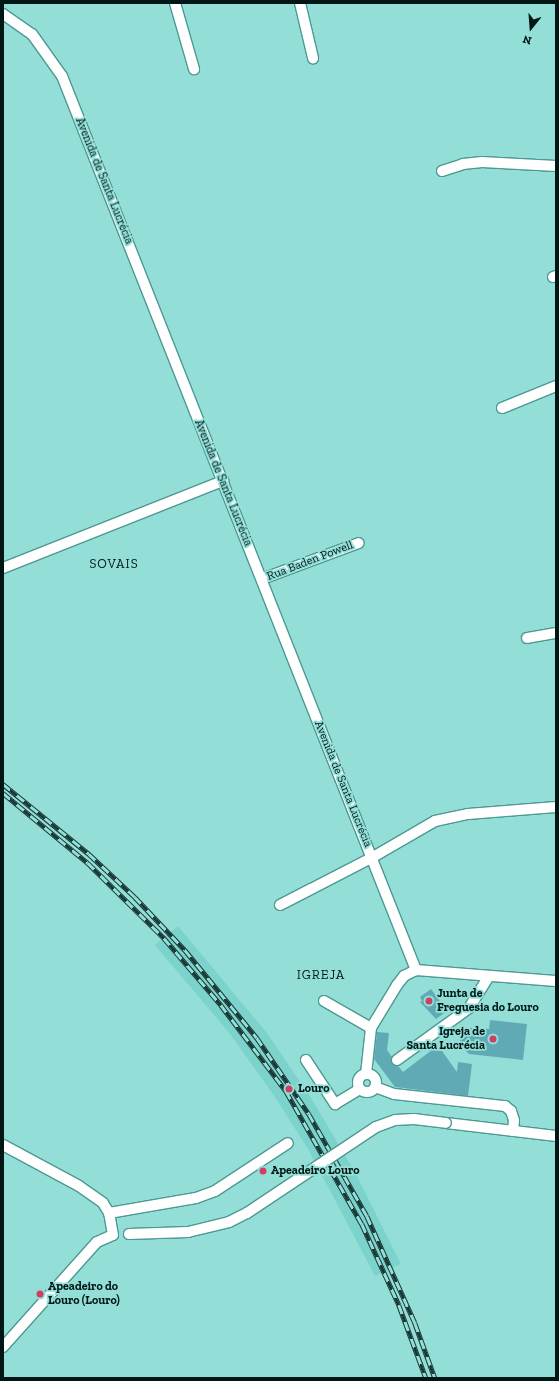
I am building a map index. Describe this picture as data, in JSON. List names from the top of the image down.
{
  "streets": {
    "street": ["Avenida de Santa Lucrécia", "Rua Baden Powell"]
  },
  "crossings": [
    ["Avenida de Santa Lucrécia", "Rua Baden Powell"]
  ],
  "districts": ["SOVAIS", "IGREJA"],
  "places": [
    "Junta de Freguesia do Louro",
    "Igreja de Santa Lucrécia",
    "Louro",
    "Apeadeiro Louro",
    "Apeadeiro do Louro (Louro)"
  ],
  "north": "bottom"
}
